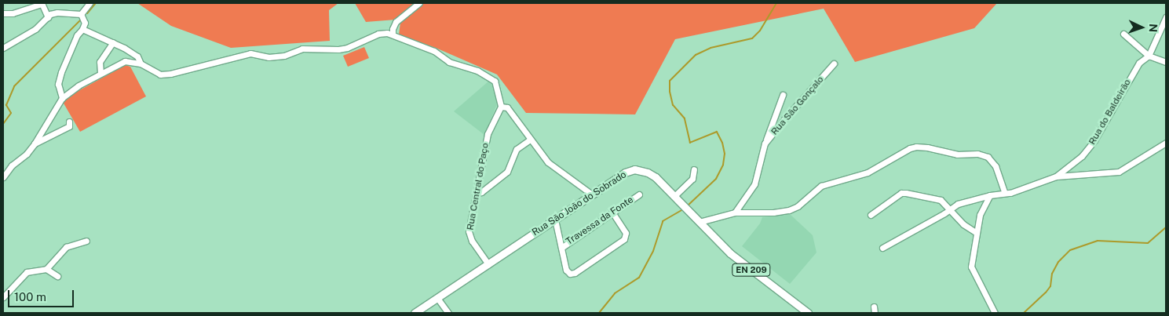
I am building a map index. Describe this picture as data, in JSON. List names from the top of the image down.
{
  "streets": {
    "main road": ["Rua São João do Sobrado", "EN 209"],
    "street": [
      "Rua São Gonçalo",
      "Rua do Baldeirão",
      "Rua Central do Paço",
      "Travessa da Fonte"
    ]
  },
  "crossings": [
    ["Rua Central do Paço", "Rua São João do Sobrado"]
  ],
  "scale_bar": "100 m",
  "north": "right"
}
